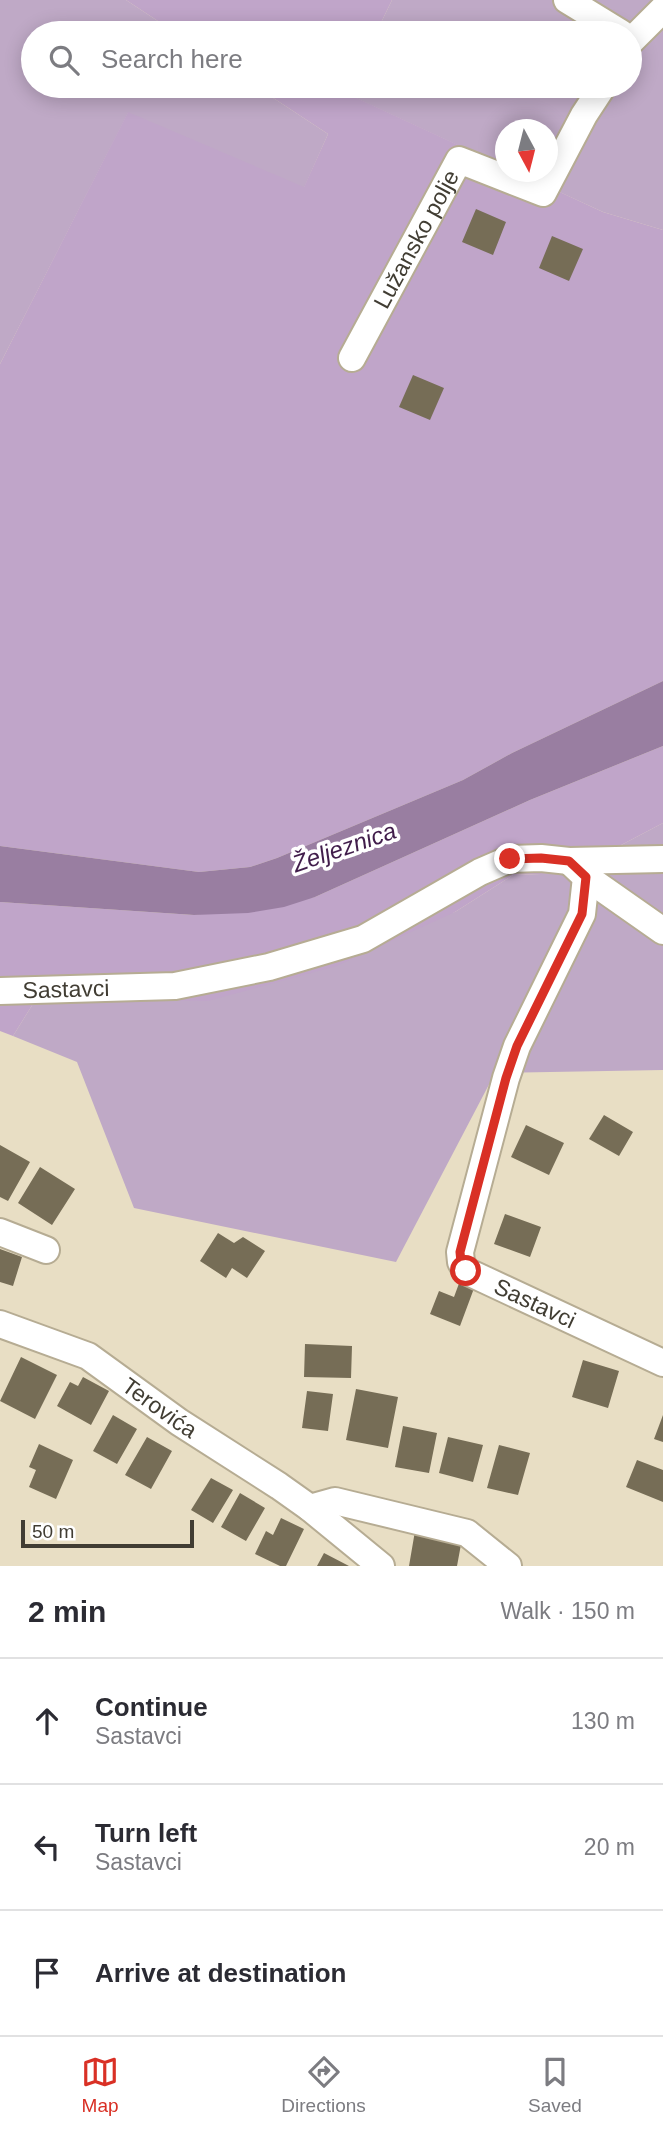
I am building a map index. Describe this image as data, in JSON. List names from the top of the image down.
{
  "streets": {
    "street": ["Lužansko polje", "Sastavci", "Terovića"]
  },
  "water": ["Željeznica"],
  "scale_bar": "50 m",
  "north": "bottom",
  "page": {
    "search": "Search here",
    "scale": "50 m",
    "heading": ["2 min", "Walk · 150 m"],
    "list": [
      ["Continue", "Sastavci", "130 m"],
      ["Turn left", "Sastavci", "20 m"],
      "Arrive at destination"
    ],
    "nav": ["Map", "Directions", "Saved"]
  }
}
